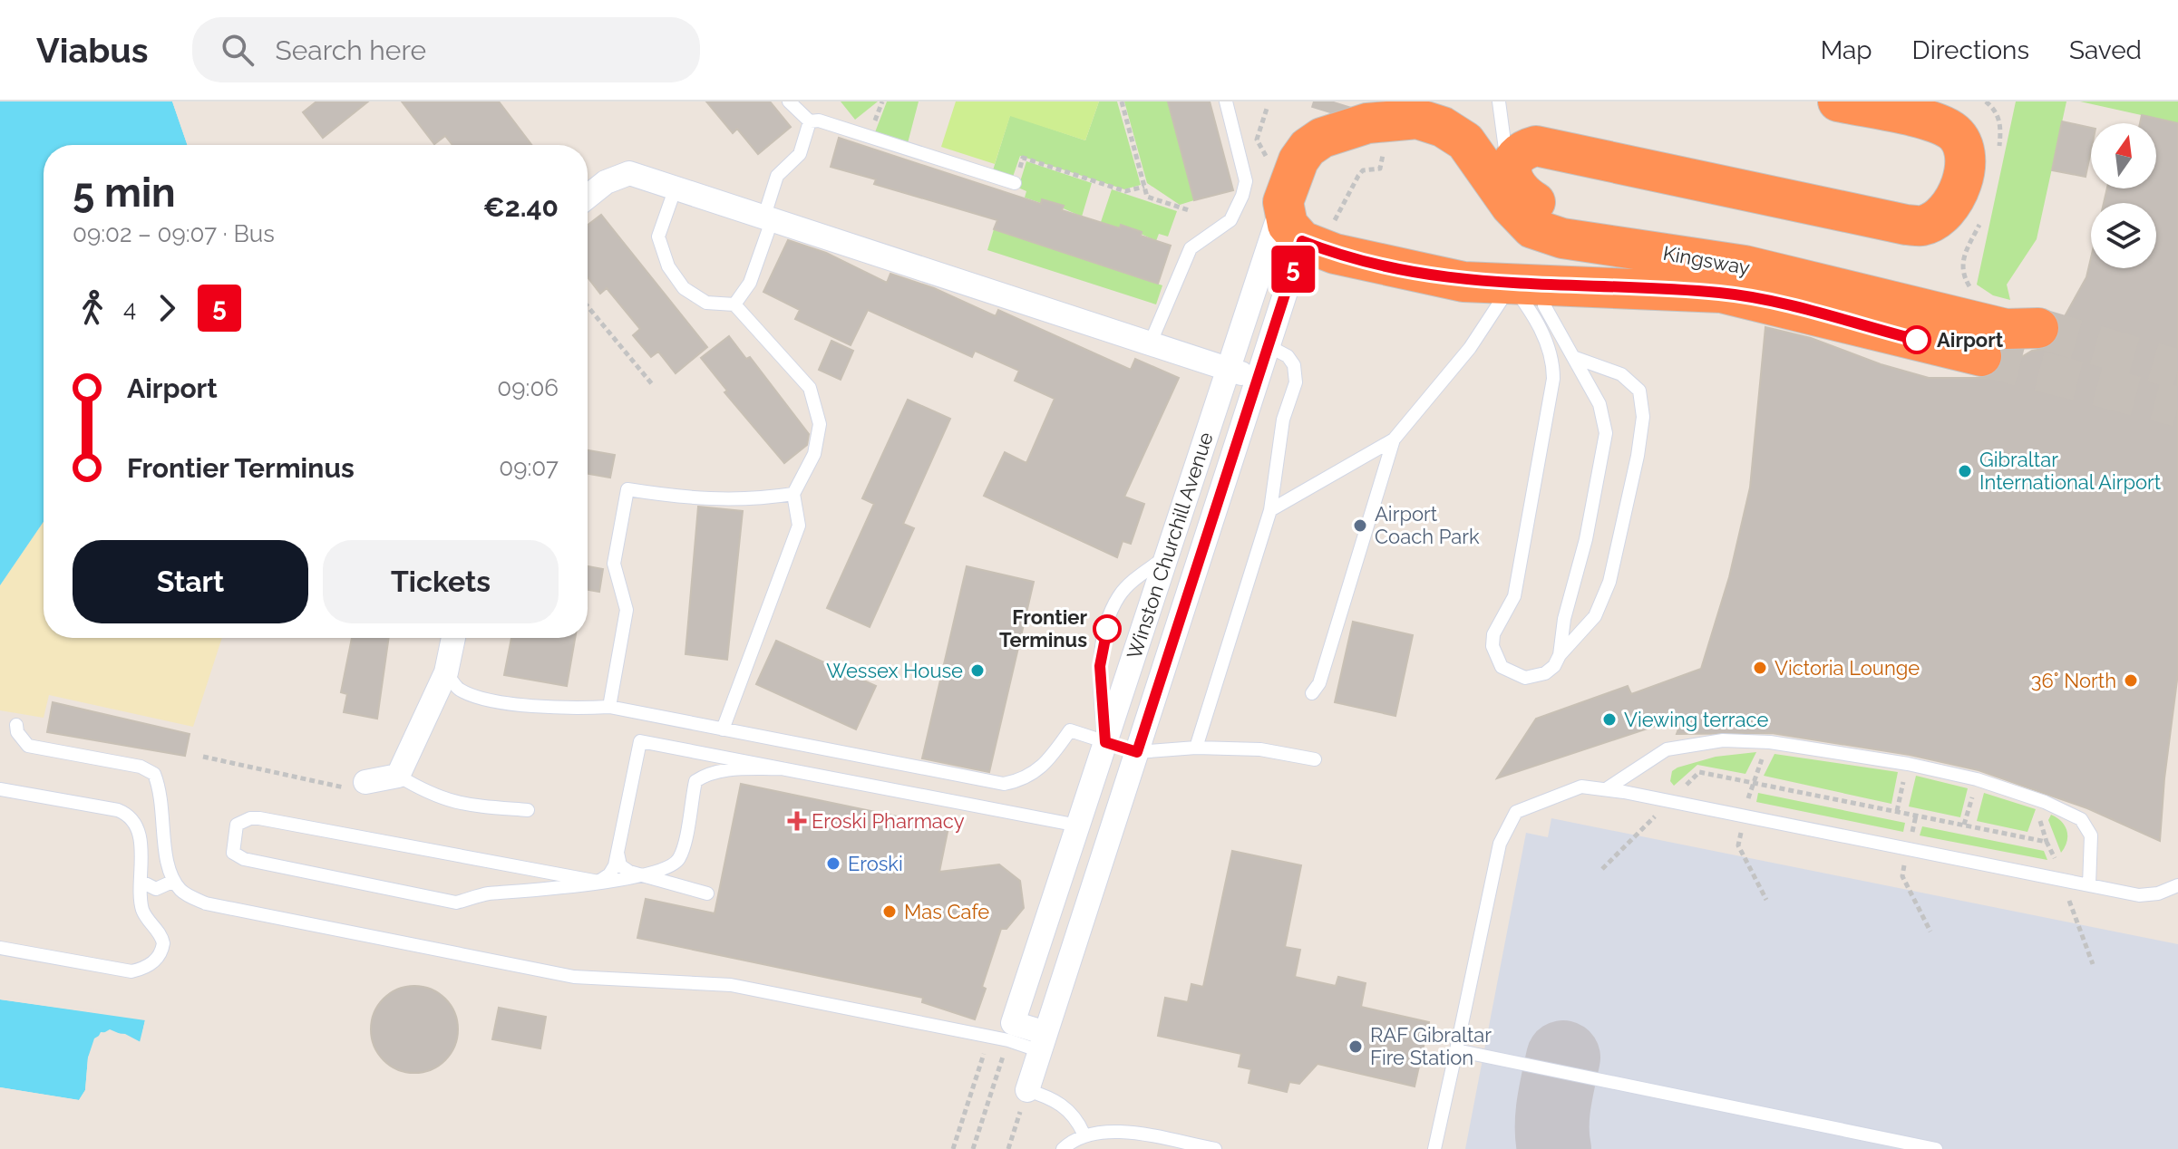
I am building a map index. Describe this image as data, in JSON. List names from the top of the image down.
{
  "streets": {
    "highway": ["Kingsway", "Winston Churchill Avenue"]
  },
  "crossings": [
    ["Kingsway", "Winston Churchill Avenue"]
  ],
  "places": {
    "other": [
      "Airport",
      "Gibraltar International Airport",
      "Airport Coach Park",
      "Frontier Terminus",
      "Victoria Lounge",
      "Wessex House",
      "36° North",
      "Viewing terrace",
      "Eroski",
      "Mas Cafe",
      "RAF Gibraltar Fire Station"
    ],
    "health": ["Eroski Pharmacy"]
  },
  "lines": ["bus line 5"],
  "north": "top",
  "page": {
    "header": "Viabus",
    "search": "Search here",
    "nav": ["Map", "Directions", "Saved"],
    "on_map": "5",
    "heading": ["5 min", "09:02 – 09:07 · Bus", "€2.40"],
    "legs": ["4", "5"],
    "list": [
      {
        "name": "Airport",
        "value": "09:06"
      },
      {
        "name": "Frontier Terminus",
        "value": "09:07"
      }
    ],
    "buttons": ["Start", "Tickets"]
  }
}
